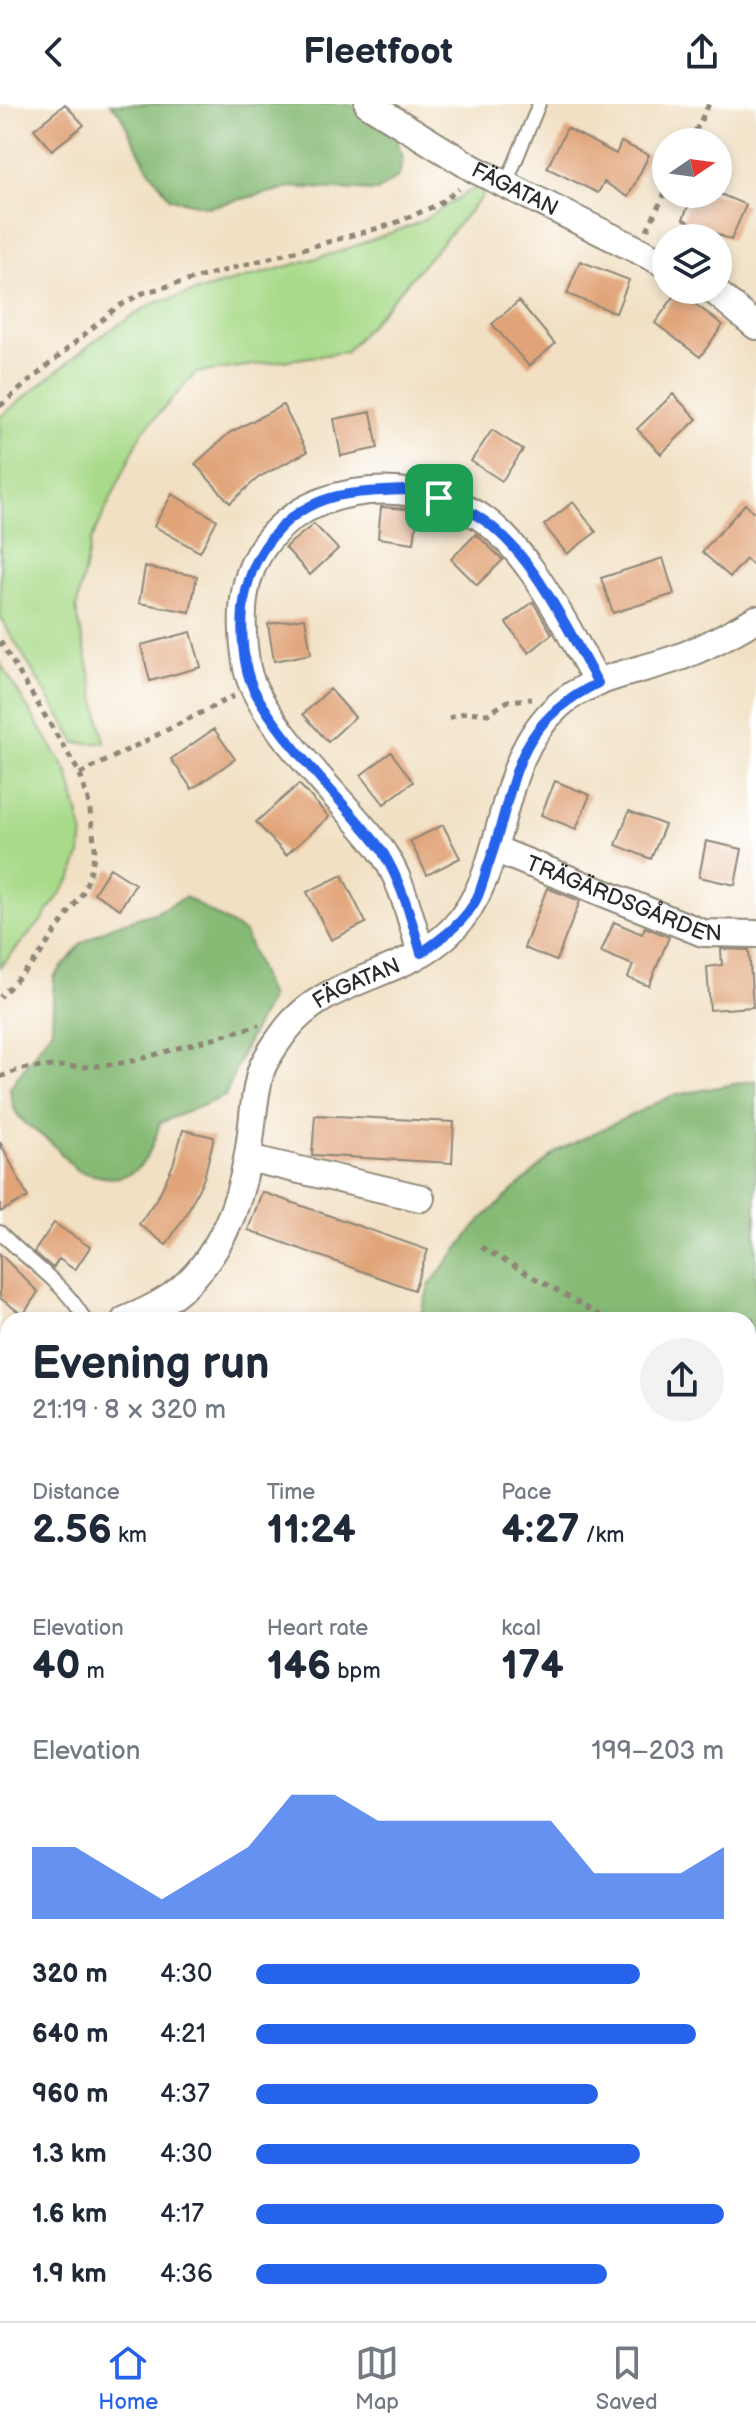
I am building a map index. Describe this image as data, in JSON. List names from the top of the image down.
{
  "streets": {
    "street": ["FÄGATAN", "TRÄGÄRDSGÅRDEN"]
  },
  "crossings": [
    ["FÄGATAN", "TRÄGÄRDSGÅRDEN"]
  ],
  "north": "right",
  "page": {
    "header": "Fleetfoot",
    "heading": ["Evening run", "21:19 · 8 × 320 m"],
    "stats": [
      ["Distance", "2.56 km"],
      ["Time", "11:24"],
      ["Pace", "4:27 /km"],
      ["Elevation", "40 m"],
      ["Heart rate", "146 bpm"],
      ["kcal", "174"]
    ],
    "chart": ["Elevation", "199–203 m"],
    "list": [
      {
        "name": "320 m",
        "note": "4:30"
      },
      {
        "name": "640 m",
        "note": "4:21"
      },
      {
        "name": "960 m",
        "note": "4:37"
      },
      {
        "name": "1.3 km",
        "note": "4:30"
      },
      {
        "name": "1.6 km",
        "note": "4:17"
      },
      {
        "name": "1.9 km",
        "note": "4:36"
      }
    ],
    "tabs": ["Home", "Map", "Saved"]
  }
}
